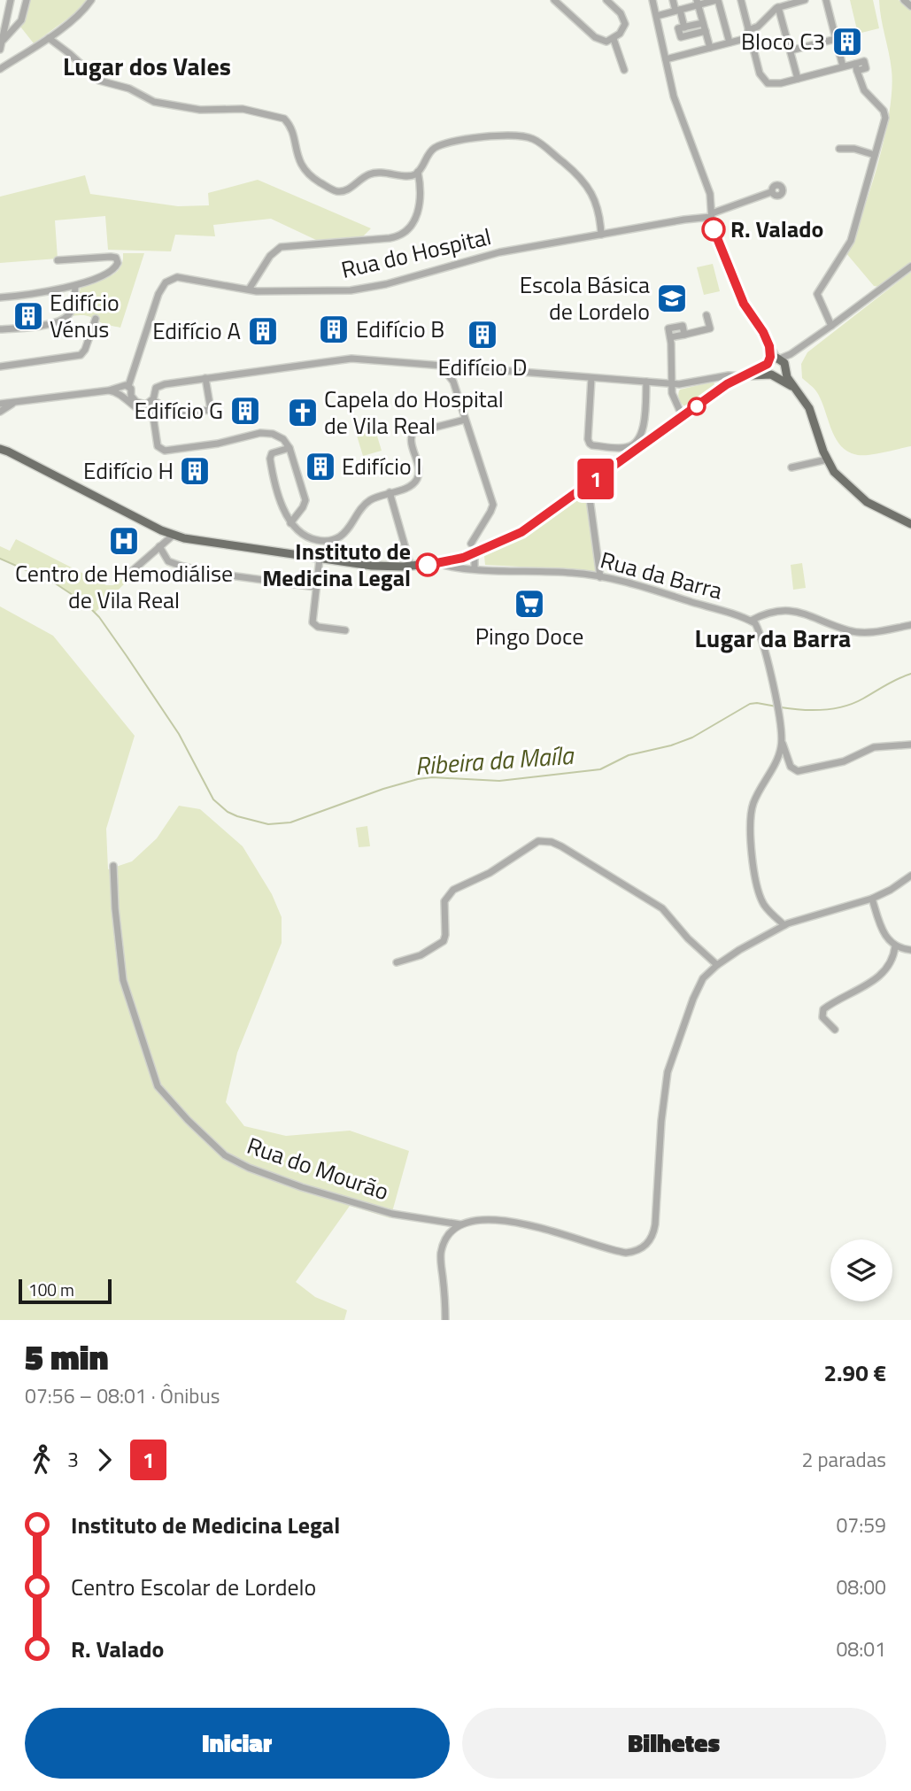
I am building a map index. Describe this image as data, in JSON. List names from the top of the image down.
{
  "streets": {
    "street": ["Rua do Hospital", "Rua da Barra", "Rua do Mourão"]
  },
  "districts": ["Lugar dos Vales", "Lugar da Barra"],
  "water": ["Ribeira da Maíla"],
  "places": {
    "building": [
      "Bloco C3",
      "Edifício Vénus",
      "Edifício B",
      "Edifício A",
      "Edifício D",
      "Edifício G",
      "Edifício I",
      "Edifício H"
    ],
    "other": ["R. Valado", "Instituto de Medicina Legal"],
    "school or university": ["Escola Básica de Lordelo"],
    "church": ["Capela do Hospital de Vila Real"],
    "hospital": ["Centro de Hemodiálise de Vila Real"],
    "supermarket": ["Pingo Doce"]
  },
  "lines": ["bus line 1"],
  "scale_bar": "100 m",
  "page": {
    "on_map": "1",
    "scale": "100 m",
    "heading": ["5 min", "07:56 – 08:01 · Ônibus", "2.90 €"],
    "legs": ["3", "1", "2 paradas"],
    "list": [
      {
        "name": "Instituto de Medicina Legal",
        "value": "07:59"
      },
      {
        "name": "Centro Escolar de Lordelo",
        "value": "08:00"
      },
      {
        "name": "R. Valado",
        "value": "08:01"
      }
    ],
    "buttons": ["Iniciar", "Bilhetes"]
  }
}
